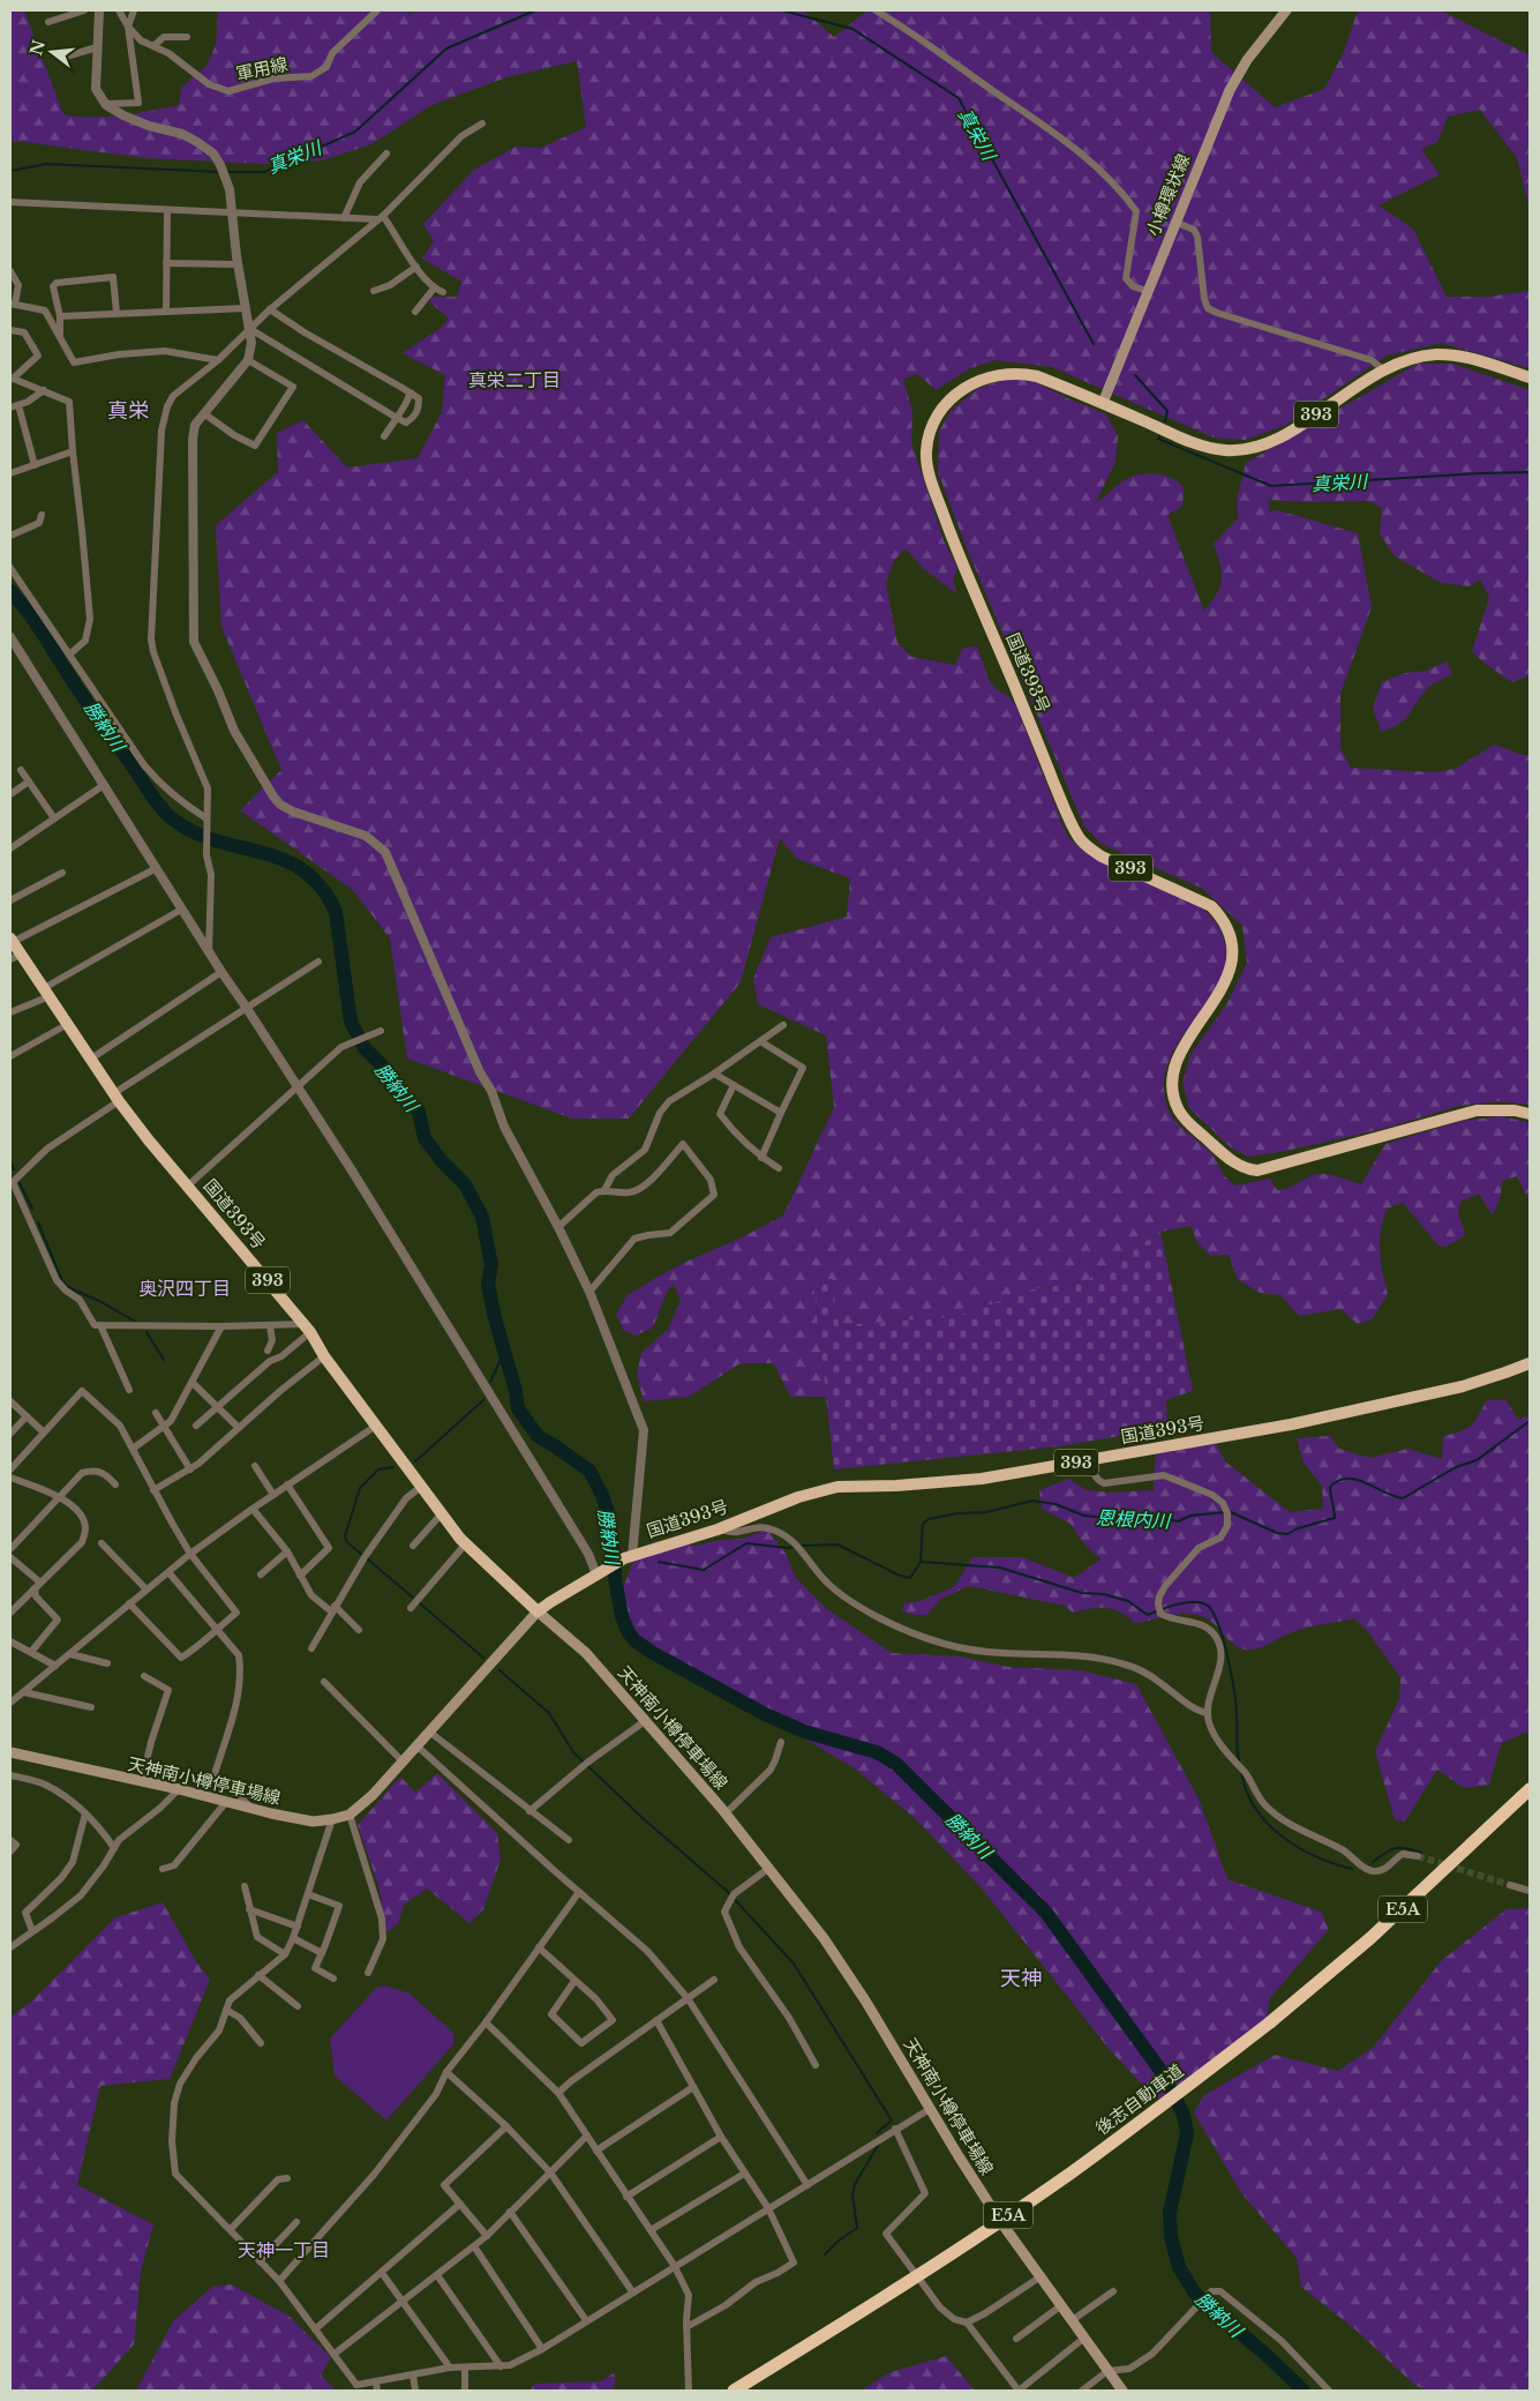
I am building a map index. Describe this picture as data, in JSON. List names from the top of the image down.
{
  "streets": {
    "highway": [
      "393",
      "国道393号",
      "E5A",
      "後志自動車道"
    ],
    "main road": ["小樽環状線", "天神南小樽停車場線"],
    "street": ["軍用線"]
  },
  "crossings": [
    ["小樽環状線", "国道393号"],
    ["国道393号", "天神南小樽停車場線"]
  ],
  "districts": [
    "真栄二丁目",
    "真栄",
    "奥沢四丁目",
    "天神",
    "天神一丁目"
  ],
  "water": ["真栄川", "勝納川", "恩根内川"],
  "north": "left"
}
